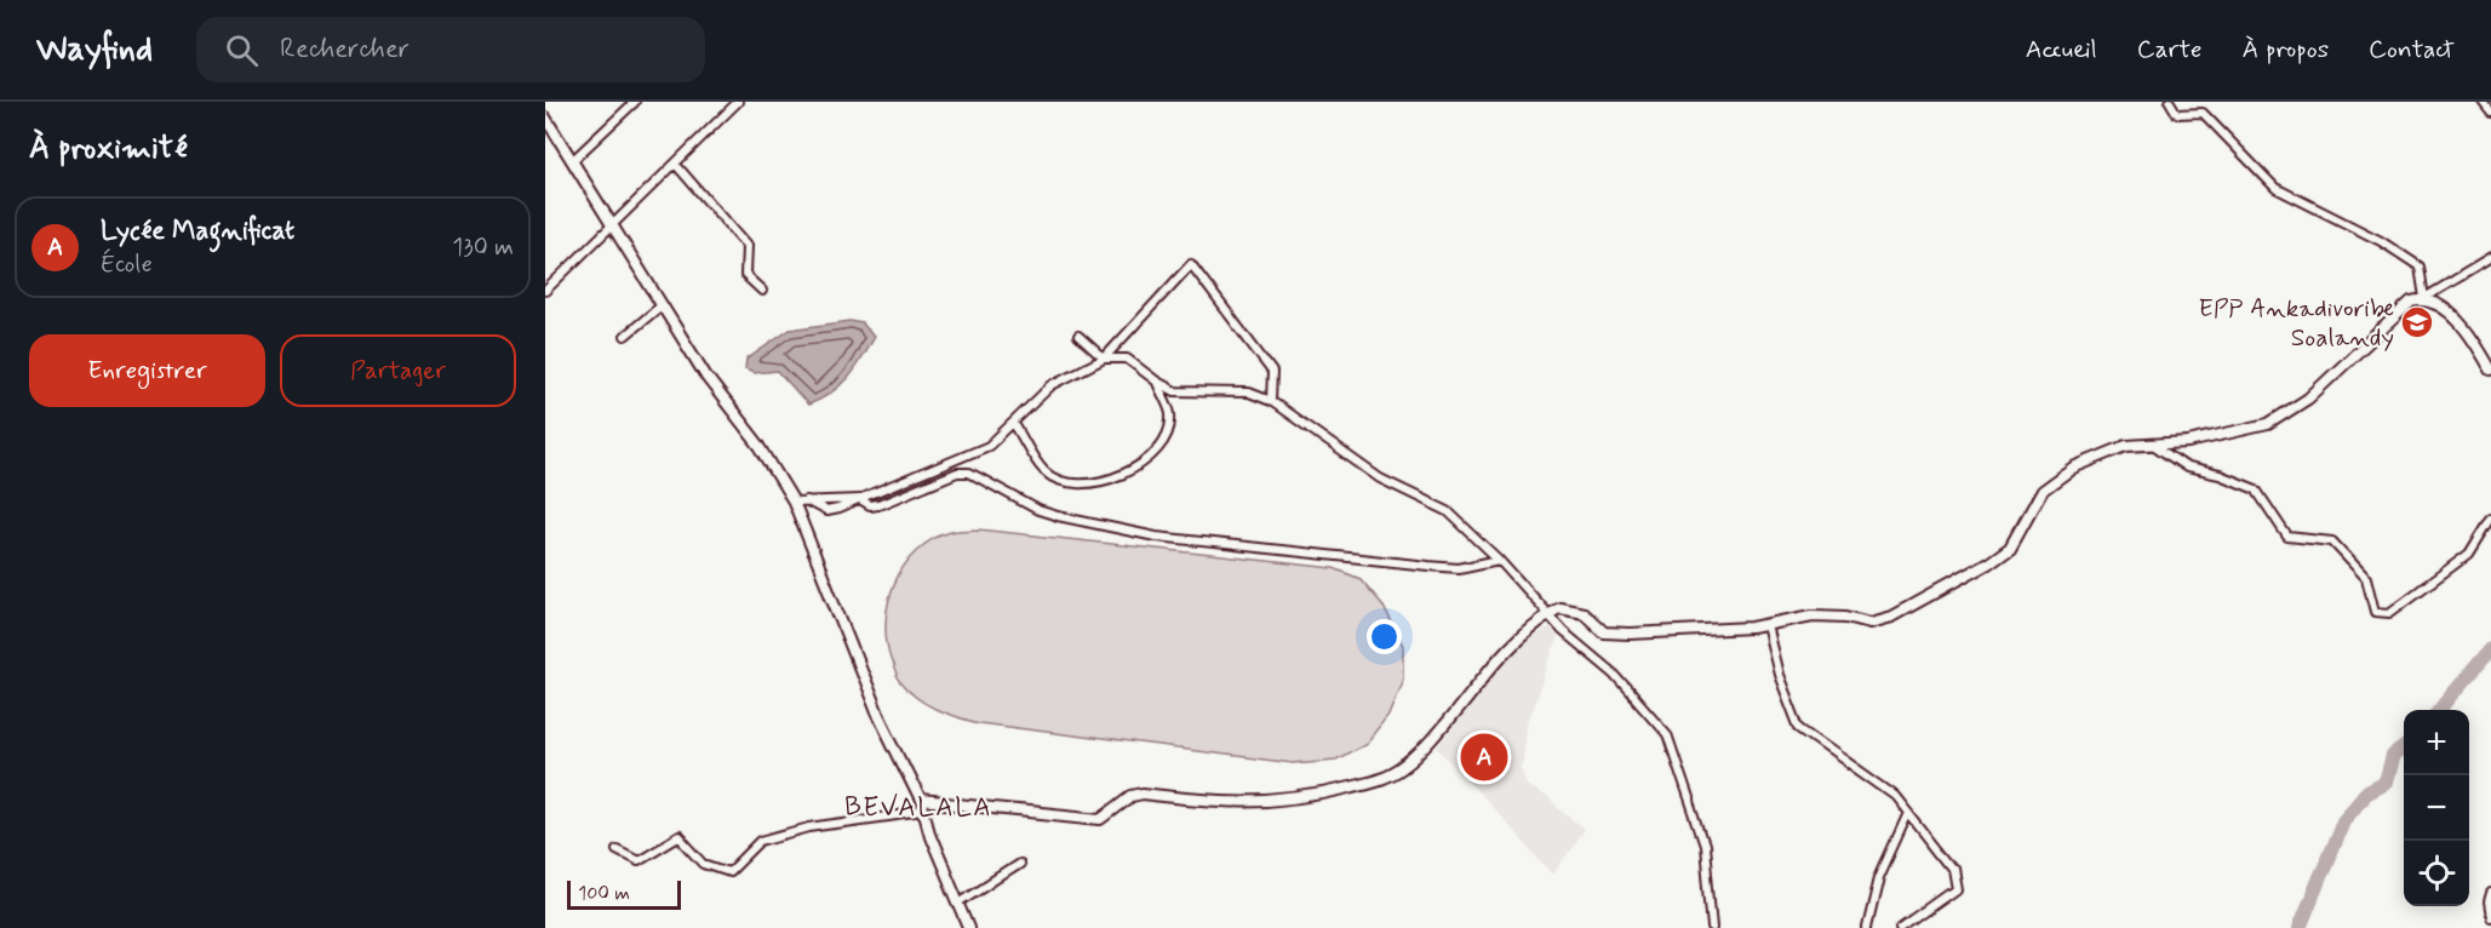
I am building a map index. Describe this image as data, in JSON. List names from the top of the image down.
{
  "districts": ["BEVALALA"],
  "places": {
    "school or university": ["EPP Ankadivoribe Soalandy"]
  },
  "scale_bar": "100 m",
  "page": {
    "header": "Wayfind",
    "search": "Rechercher",
    "nav": [
      "Accueil",
      "Carte",
      "À propos",
      "Contact"
    ],
    "heading": "À proximité",
    "list": [
      {
        "mark": "A",
        "name": "Lycée Magnificat",
        "note": "École",
        "value": "130 m"
      }
    ],
    "buttons": ["Enregistrer", "Partager"],
    "map_buttons": ["+", "−"],
    "pins": "A",
    "scale": "100 m"
  }
}
